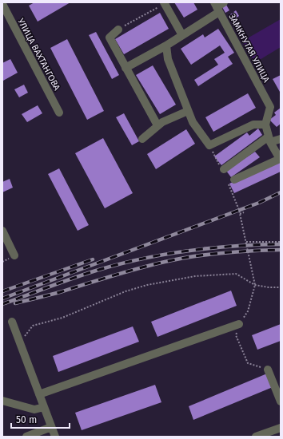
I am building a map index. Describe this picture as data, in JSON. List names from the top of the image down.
{
  "streets": {
    "street": ["ЗАМКНУТАЯ УЛИЦА", "УЛИЦА ВАХТАНГОВА"]
  },
  "scale_bar": "50 m"
}
